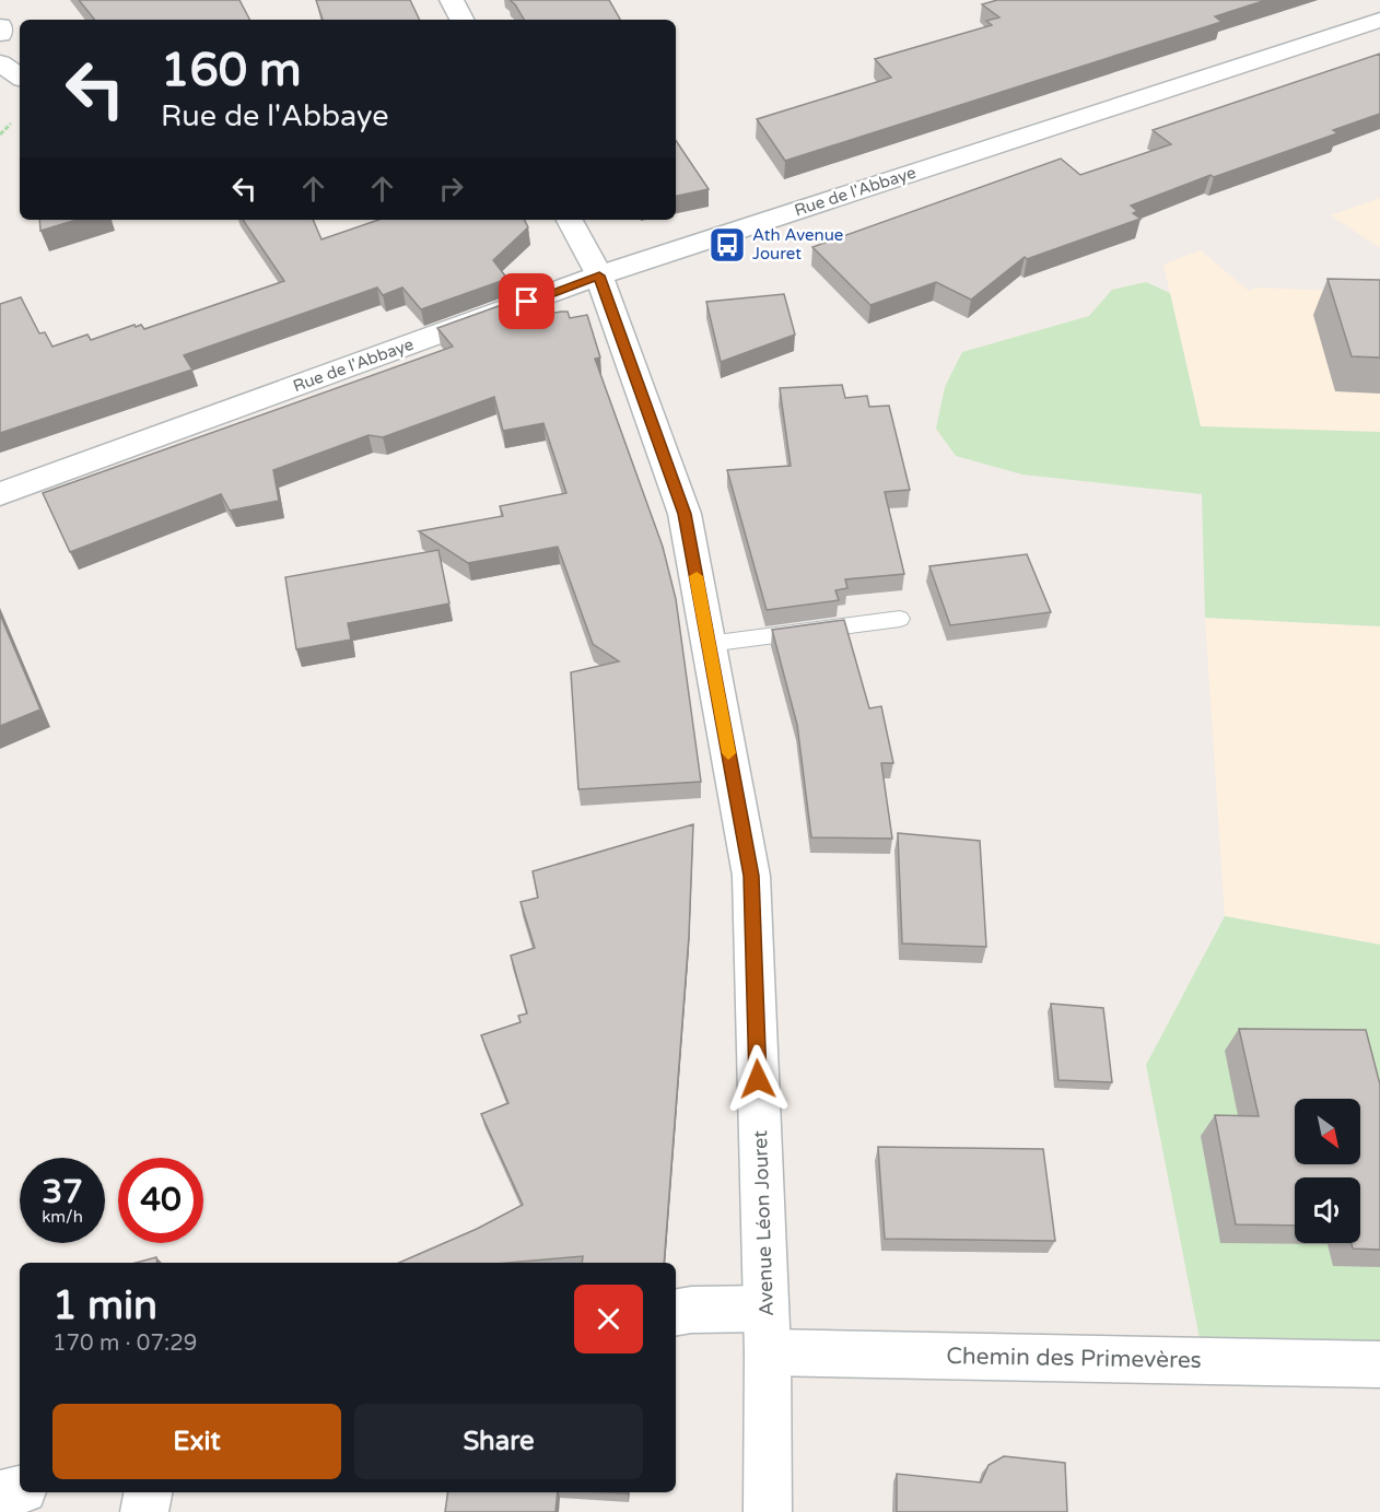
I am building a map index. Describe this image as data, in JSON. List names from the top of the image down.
{
  "streets": {
    "street": ["Rue de l'Abbaye", "Avenue Léon Jouret", "Chemin des Primevères"]
  },
  "crossings": [
    ["Rue de l'Abbaye", "Avenue Léon Jouret"],
    ["Avenue Léon Jouret", "Chemin des Primevères"]
  ],
  "places": {
    "bus stop": ["Ath Avenue Jouret"]
  },
  "north": "bottom right",
  "page": {
    "turn": ["160 m", "Rue de l'Abbaye"],
    "speed": "37 km/h",
    "limit": "40",
    "heading": ["1 min", "170 m · 07:29"],
    "buttons": ["Exit", "Share"]
  }
}
